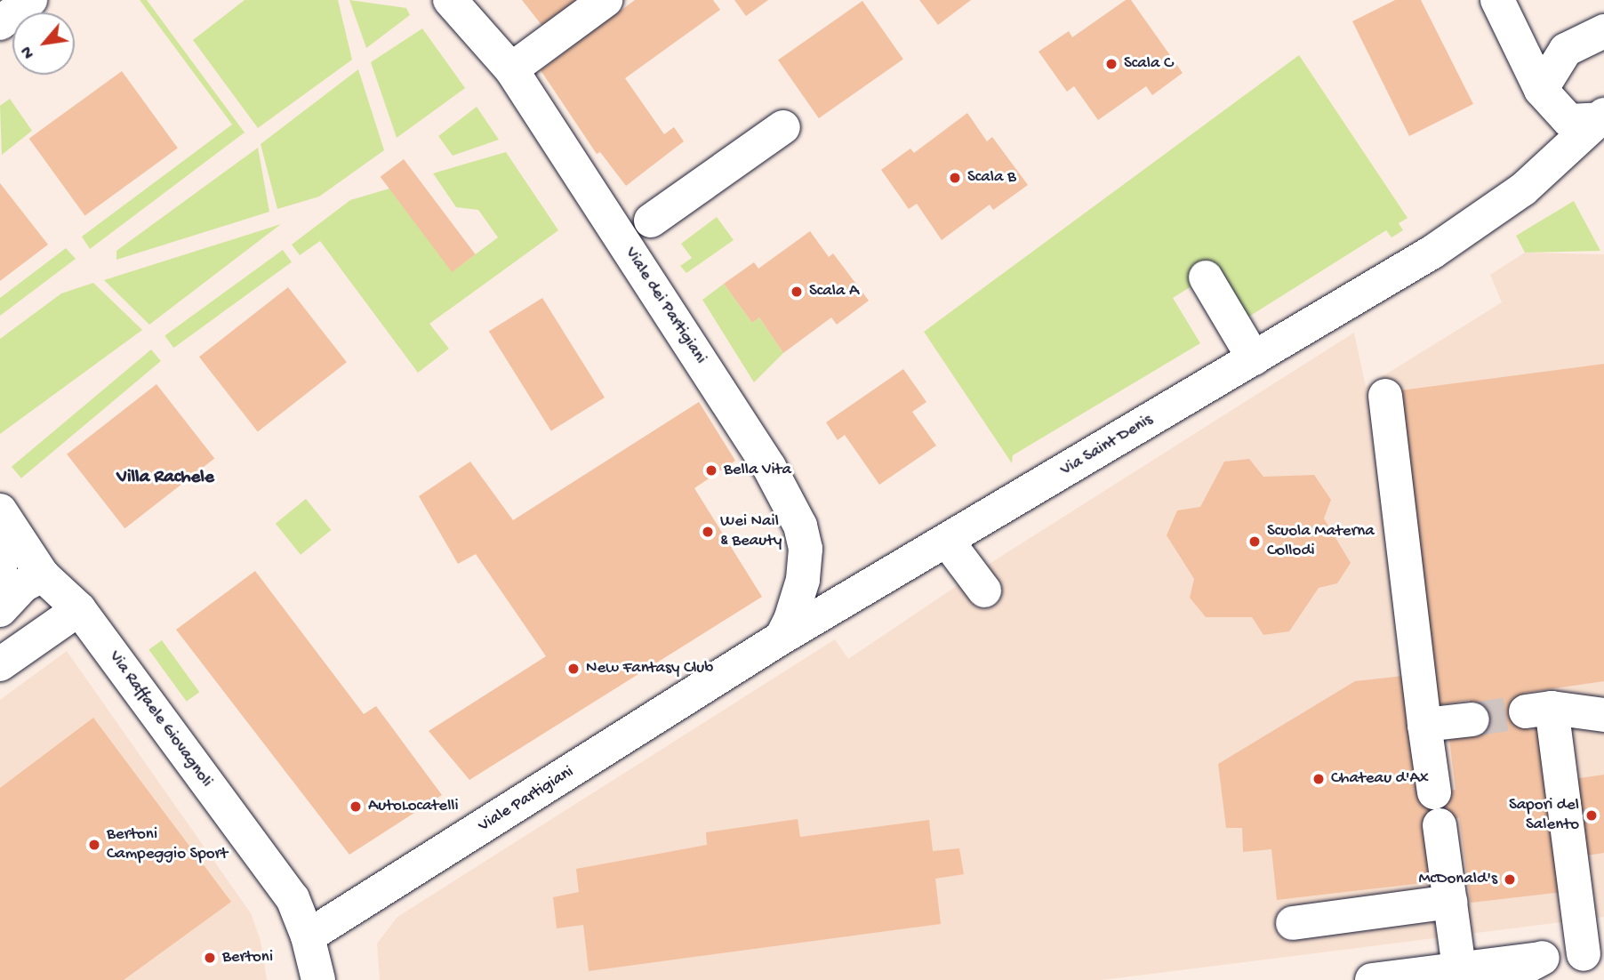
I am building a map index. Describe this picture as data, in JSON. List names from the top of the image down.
{
  "streets": {
    "street": [
      "Viale dei Partigiani",
      "Via Saint Denis",
      "Via Raffaele Giovagnoli",
      "Viale Partigiani"
    ]
  },
  "crossings": [
    ["Viale dei Partigiani", "Via Saint Denis"],
    ["Viale dei Partigiani", "Viale Partigiani"],
    ["Via Saint Denis", "Viale Partigiani"],
    ["Via Raffaele Giovagnoli", "Viale Partigiani"]
  ],
  "districts": ["Villa Rachele"],
  "places": [
    "Scala C",
    "Scala B",
    "Scala A",
    "Bella Vita",
    "Wei Nail & Beauty",
    "Scuola Materna Collodi",
    "New Fantasy Club",
    "Chateau d'Ax",
    "AutoLocatelli",
    "Sapori del Salento",
    "Bertoni Campeggio Sport",
    "McDonald's",
    "Bertoni"
  ],
  "north": "bottom left"
}
